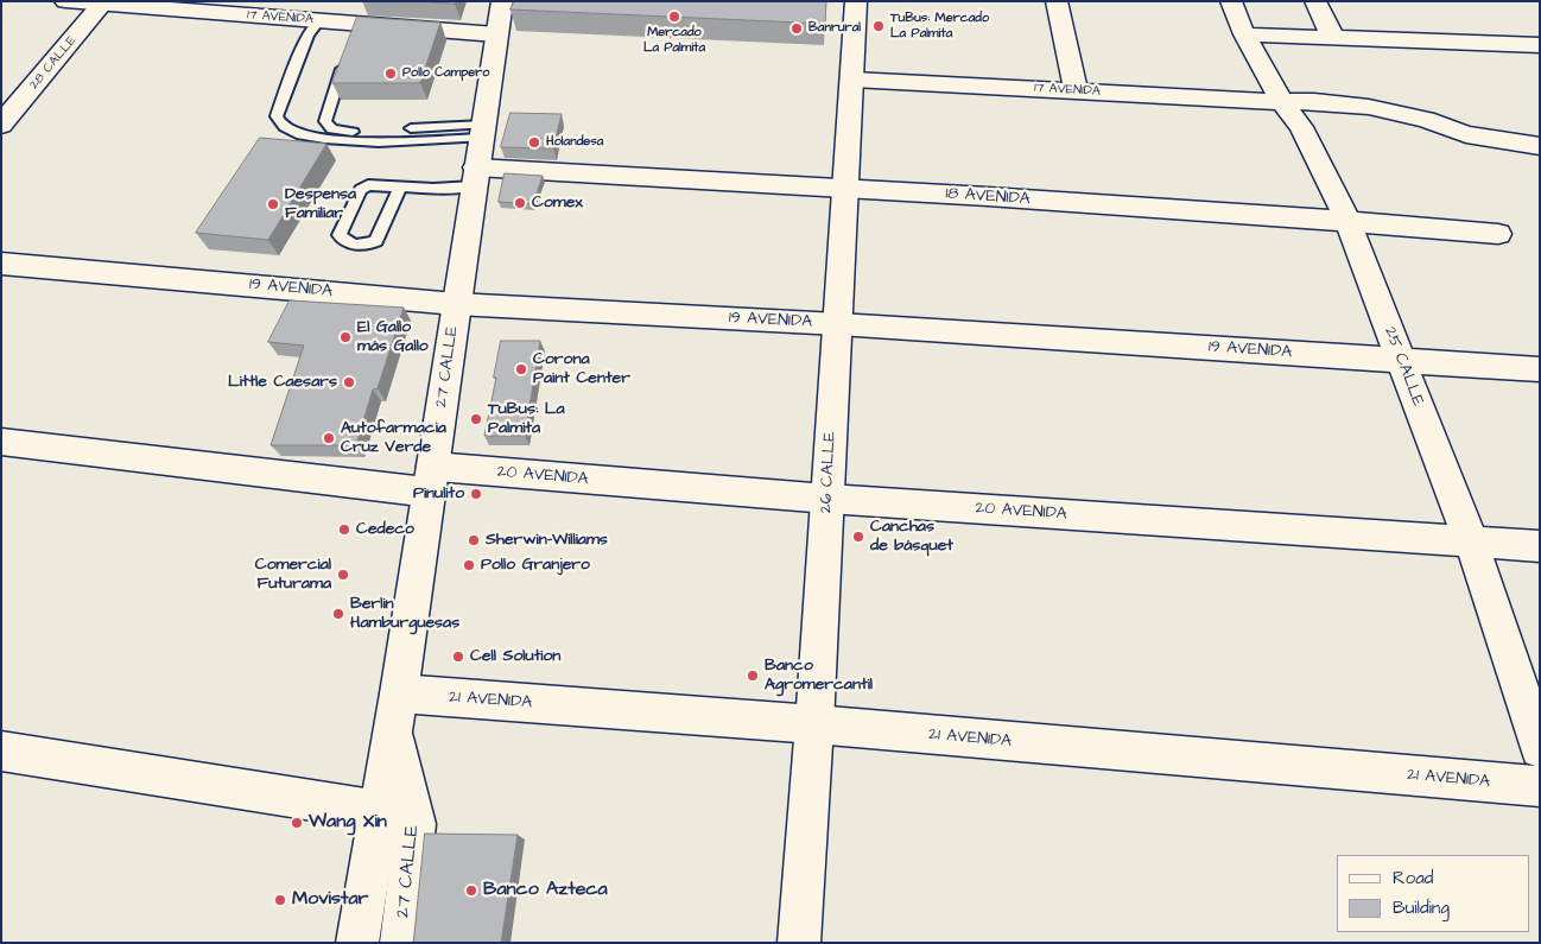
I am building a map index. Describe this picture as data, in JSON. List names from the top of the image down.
{
  "streets": {
    "street": [
      "17 AVENIDA",
      "28 CALLE",
      "18 AVENIDA",
      "19 AVENIDA",
      "27 CALLE",
      "25 CALLE",
      "26 CALLE",
      "20 AVENIDA",
      "21 AVENIDA"
    ]
  },
  "crossings": [
    ["17 AVENIDA", "28 CALLE"],
    ["17 AVENIDA", "27 CALLE"],
    ["17 AVENIDA", "25 CALLE"],
    ["17 AVENIDA", "26 CALLE"],
    ["18 AVENIDA", "27 CALLE"],
    ["18 AVENIDA", "25 CALLE"],
    ["18 AVENIDA", "26 CALLE"],
    ["19 AVENIDA", "27 CALLE"],
    ["19 AVENIDA", "25 CALLE"],
    ["19 AVENIDA", "26 CALLE"],
    ["27 CALLE", "20 AVENIDA"],
    ["27 CALLE", "21 AVENIDA"],
    ["25 CALLE", "20 AVENIDA"],
    ["26 CALLE", "20 AVENIDA"],
    ["26 CALLE", "21 AVENIDA"]
  ],
  "places": [
    "Mercado La Palmita",
    "TuBus: Mercado La Palmita",
    "Banrural",
    "Pollo Campero",
    "Holandesa",
    "Comex",
    "Despensa Familiar",
    "El Gallo más Gallo",
    "Corona Paint Center",
    "Little Caesars",
    "TuBus: La Palmita",
    "Autofarmacia Cruz Verde",
    "Pinulito",
    "Cedeco",
    "Canchas de básquet",
    "Sherwin-Williams",
    "Pollo Granjero",
    "Comercial Futurama",
    "Berlin Hamburguesas",
    "Cell Solution",
    "Banco Agromercantil",
    "Wang Xin",
    "Banco Azteca",
    "Movistar"
  ],
  "legend": ["Road", "Building"]
}
